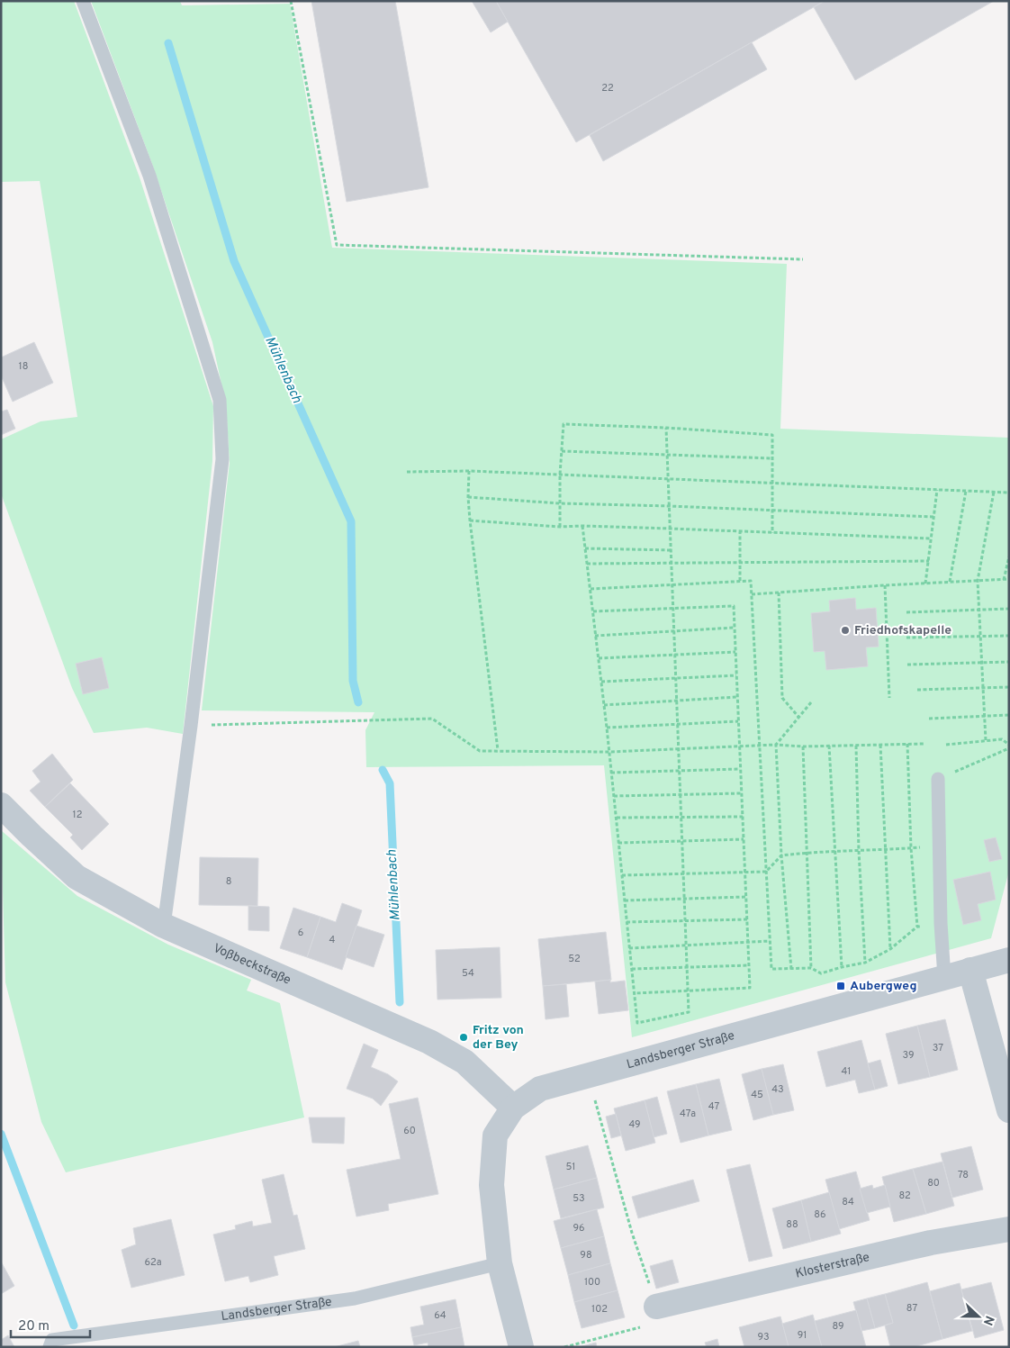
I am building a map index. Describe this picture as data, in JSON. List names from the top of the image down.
{
  "streets": {
    "street": ["Voßbeckstraße", "Landsberger Straße", "Klosterstraße"]
  },
  "crossings": [
    ["Voßbeckstraße", "Landsberger Straße"]
  ],
  "water": ["Mühlenbach"],
  "places": {
    "other": ["Friedhofskapelle", "Fritz von der Bey"],
    "transit": ["Aubergweg"]
  },
  "house_numbers": [
    "22",
    "18",
    "12",
    "8",
    "6",
    "4",
    "52",
    "54",
    "37",
    "39",
    "41",
    "43",
    "45",
    "47",
    "47a",
    "49",
    "60",
    "51",
    "78",
    "80",
    "82",
    "53",
    "84",
    "86",
    "88",
    "96",
    "98",
    "62a",
    "100",
    "87",
    "102",
    "64",
    "89",
    "91",
    "93"
  ],
  "scale_bar": "20 m",
  "north": "right"
}
